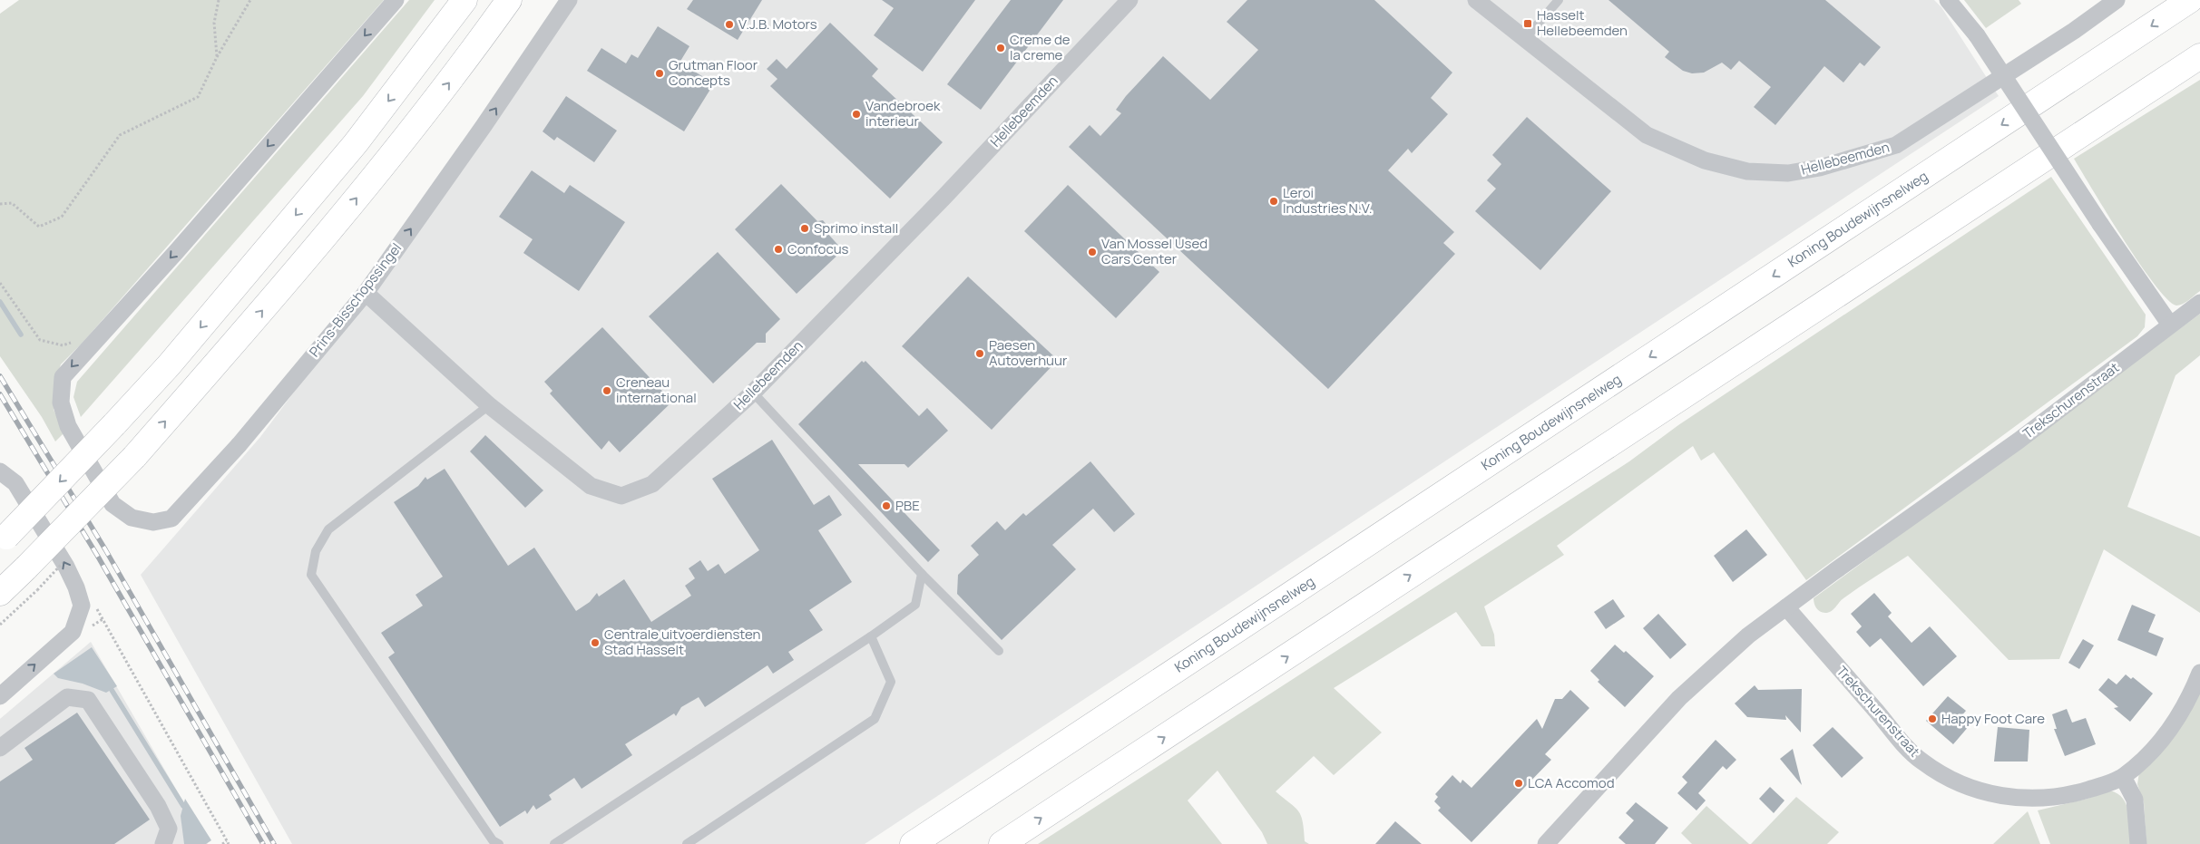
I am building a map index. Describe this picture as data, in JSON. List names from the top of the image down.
{
  "streets": {
    "highway": ["Koning Boudewijnsnelweg"],
    "street": ["Hellebeemden", "Prins-Bisschopssingel", "Trekschurenstraat"]
  },
  "crossings": [
    ["Hellebeemden", "Prins-Bisschopssingel"]
  ],
  "places": {
    "transit": ["Hasselt Hellebeemden"],
    "other": [
      "V.J.B. Motors",
      "Creme de la creme",
      "Grutman Floor Concepts",
      "Vandebroek interieur",
      "Leroi Industries N.V.",
      "Sprimo install",
      "Confocus",
      "Van Mossel Used Cars Center",
      "Paesen Autoverhuur",
      "Creneau international",
      "PBE",
      "Centrale uitvoerdiensten Stad Hasselt",
      "Happy Foot Care",
      "LCA Accomod"
    ]
  }
}
